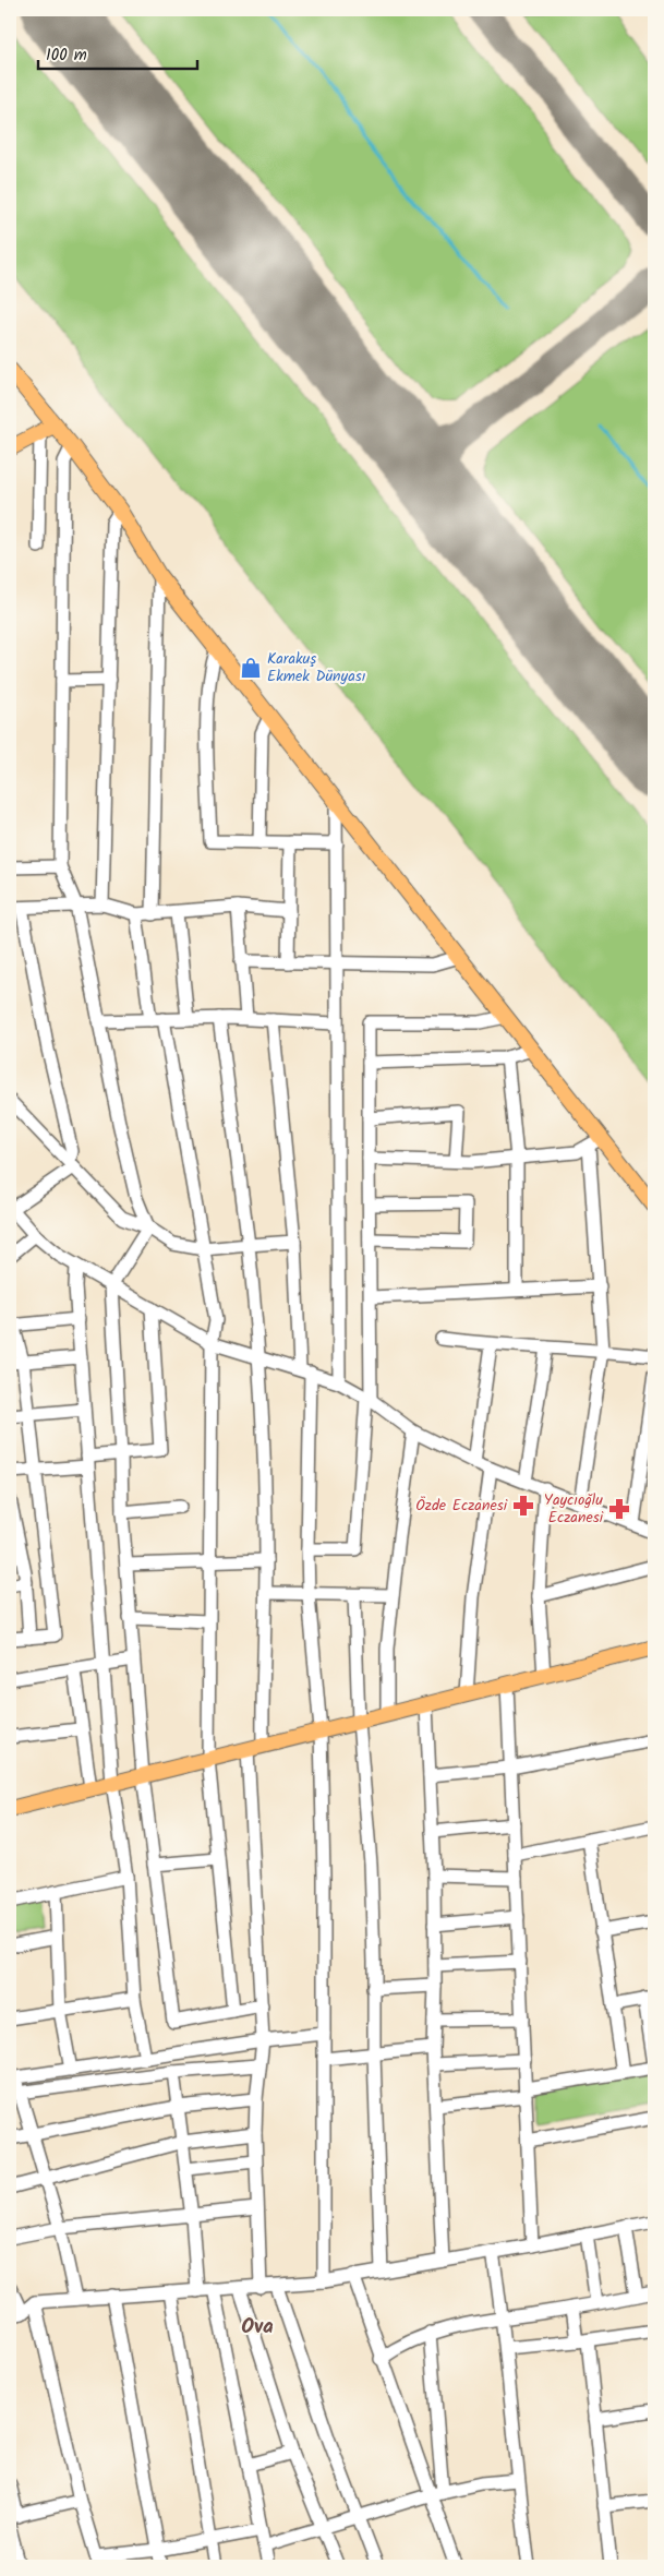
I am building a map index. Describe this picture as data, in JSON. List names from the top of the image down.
{
  "districts": ["Ova"],
  "places": {
    "shop": ["Karakuş Ekmek Dünyası"],
    "pharmacy": ["Özde Eczanesi", "Yaycıoğlu Eczanesi"]
  },
  "scale_bar": "100 m"
}
